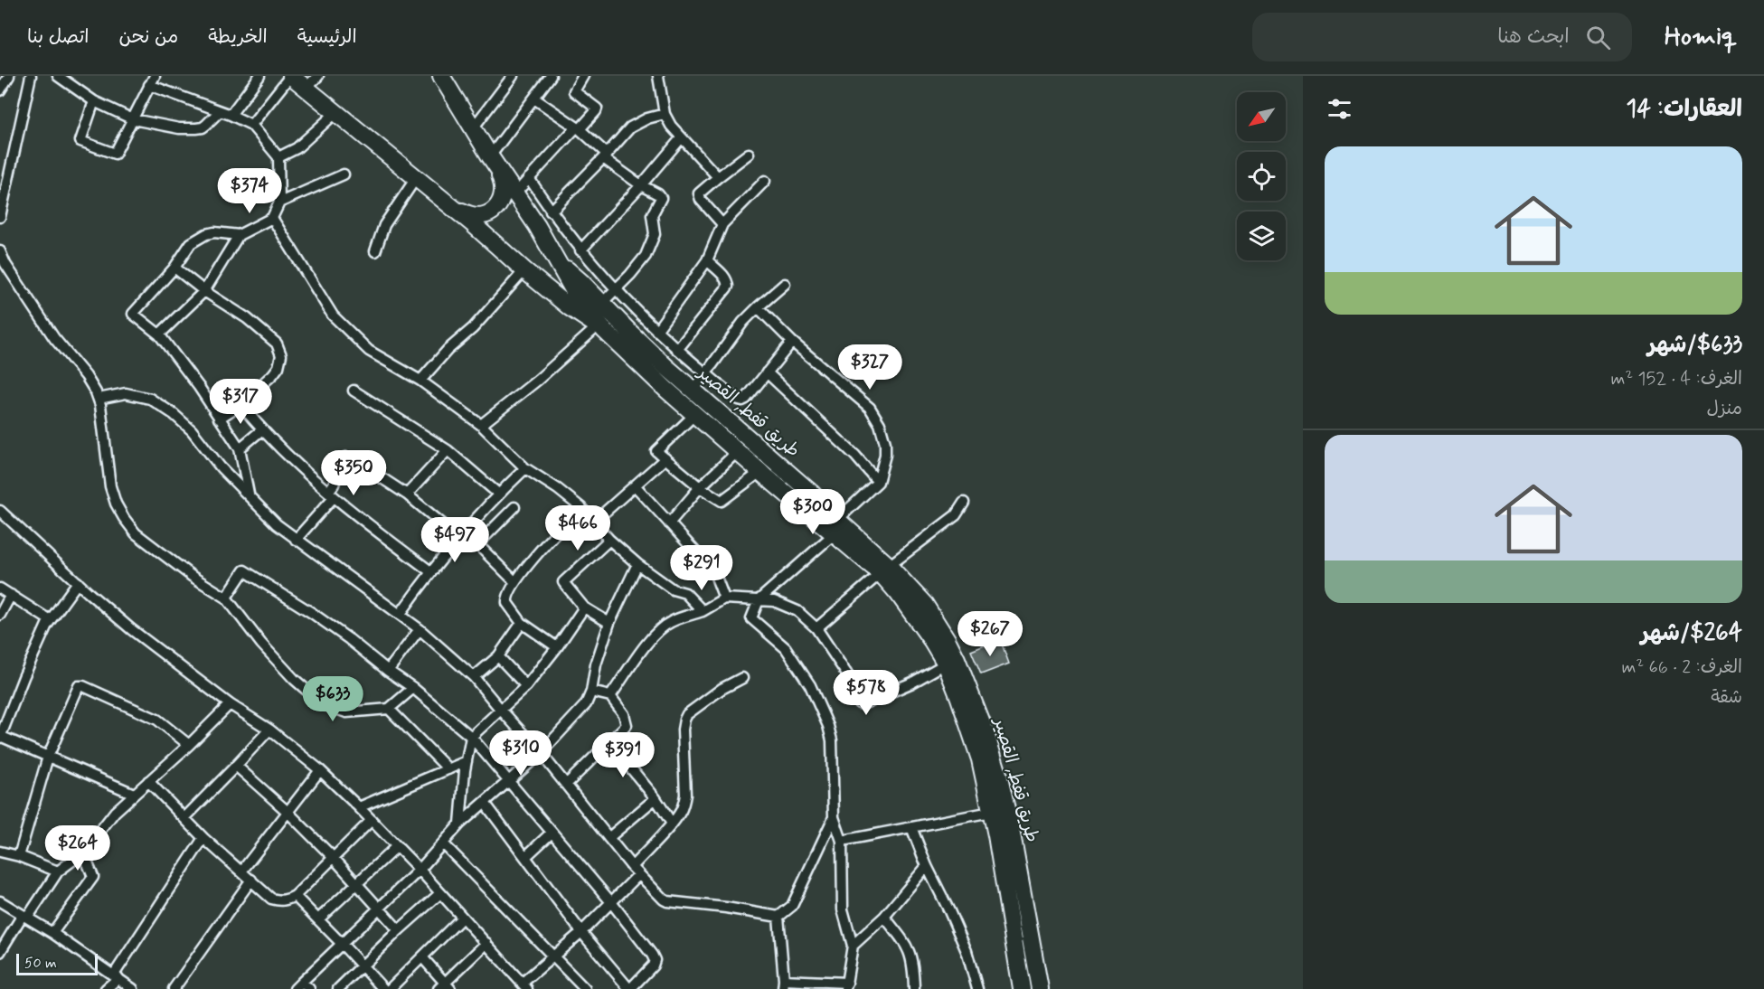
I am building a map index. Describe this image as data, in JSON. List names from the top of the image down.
{
  "streets": {
    "main road": ["طريق قفط, القصير"]
  },
  "scale_bar": "50 m",
  "north": "bottom left",
  "page": {
    "header": "Homiq",
    "search": "ابحث هنا",
    "nav": [
      "الرئيسية",
      "الخريطة",
      "من نحن",
      "اتصل بنا"
    ],
    "heading": "العقارات: 14",
    "list": [
      {
        "name": "$633/شهر",
        "note": "الغرف: 4 · 152 m² · منزل"
      },
      {
        "name": "$264/شهر",
        "note": "الغرف: 2 · 66 m² · شقة"
      }
    ],
    "price": [
      "$374",
      "$327",
      "$317",
      "$350",
      "$300",
      "$466",
      "$497",
      "$291",
      "$267",
      "$578",
      "$633",
      "$310",
      "$391",
      "$264"
    ],
    "scale": "50 m"
  }
}
